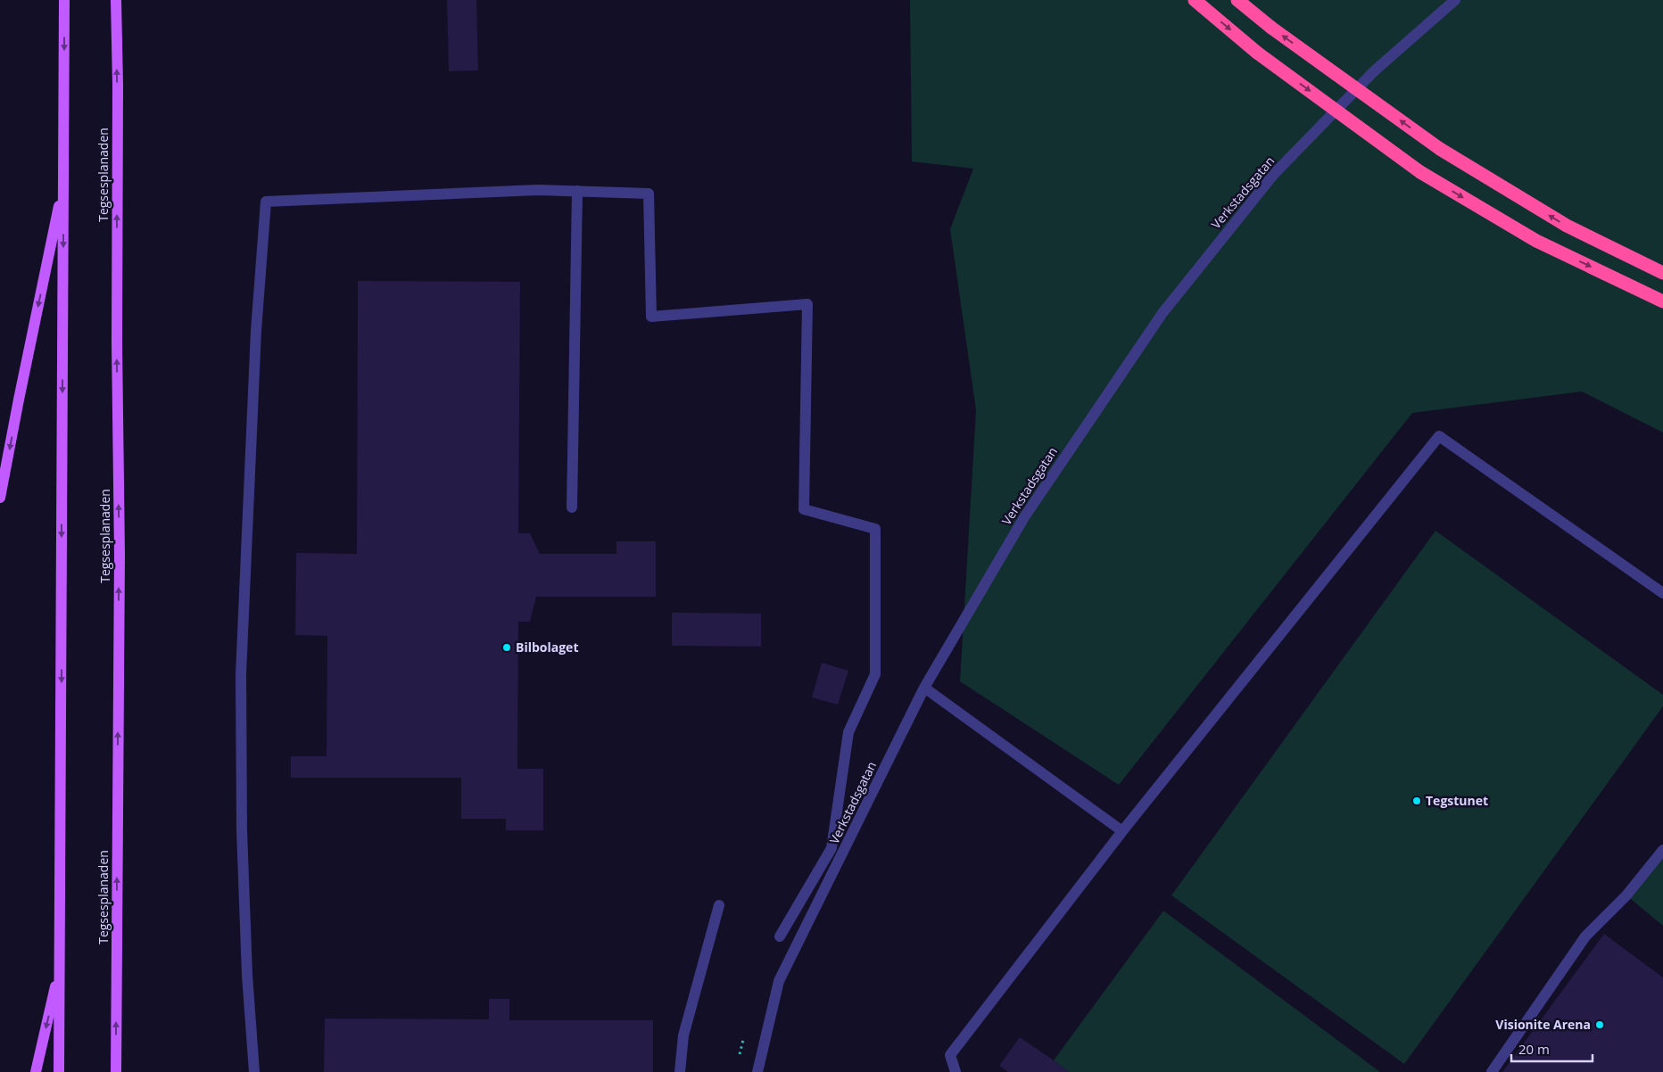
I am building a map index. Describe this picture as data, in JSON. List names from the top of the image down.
{
  "streets": {
    "main road": ["Tegsesplanaden"],
    "street": ["Verkstadsgatan"]
  },
  "places": ["Bilbolaget", "Tegstunet", "Visionite Arena"],
  "scale_bar": "20 m"
}
